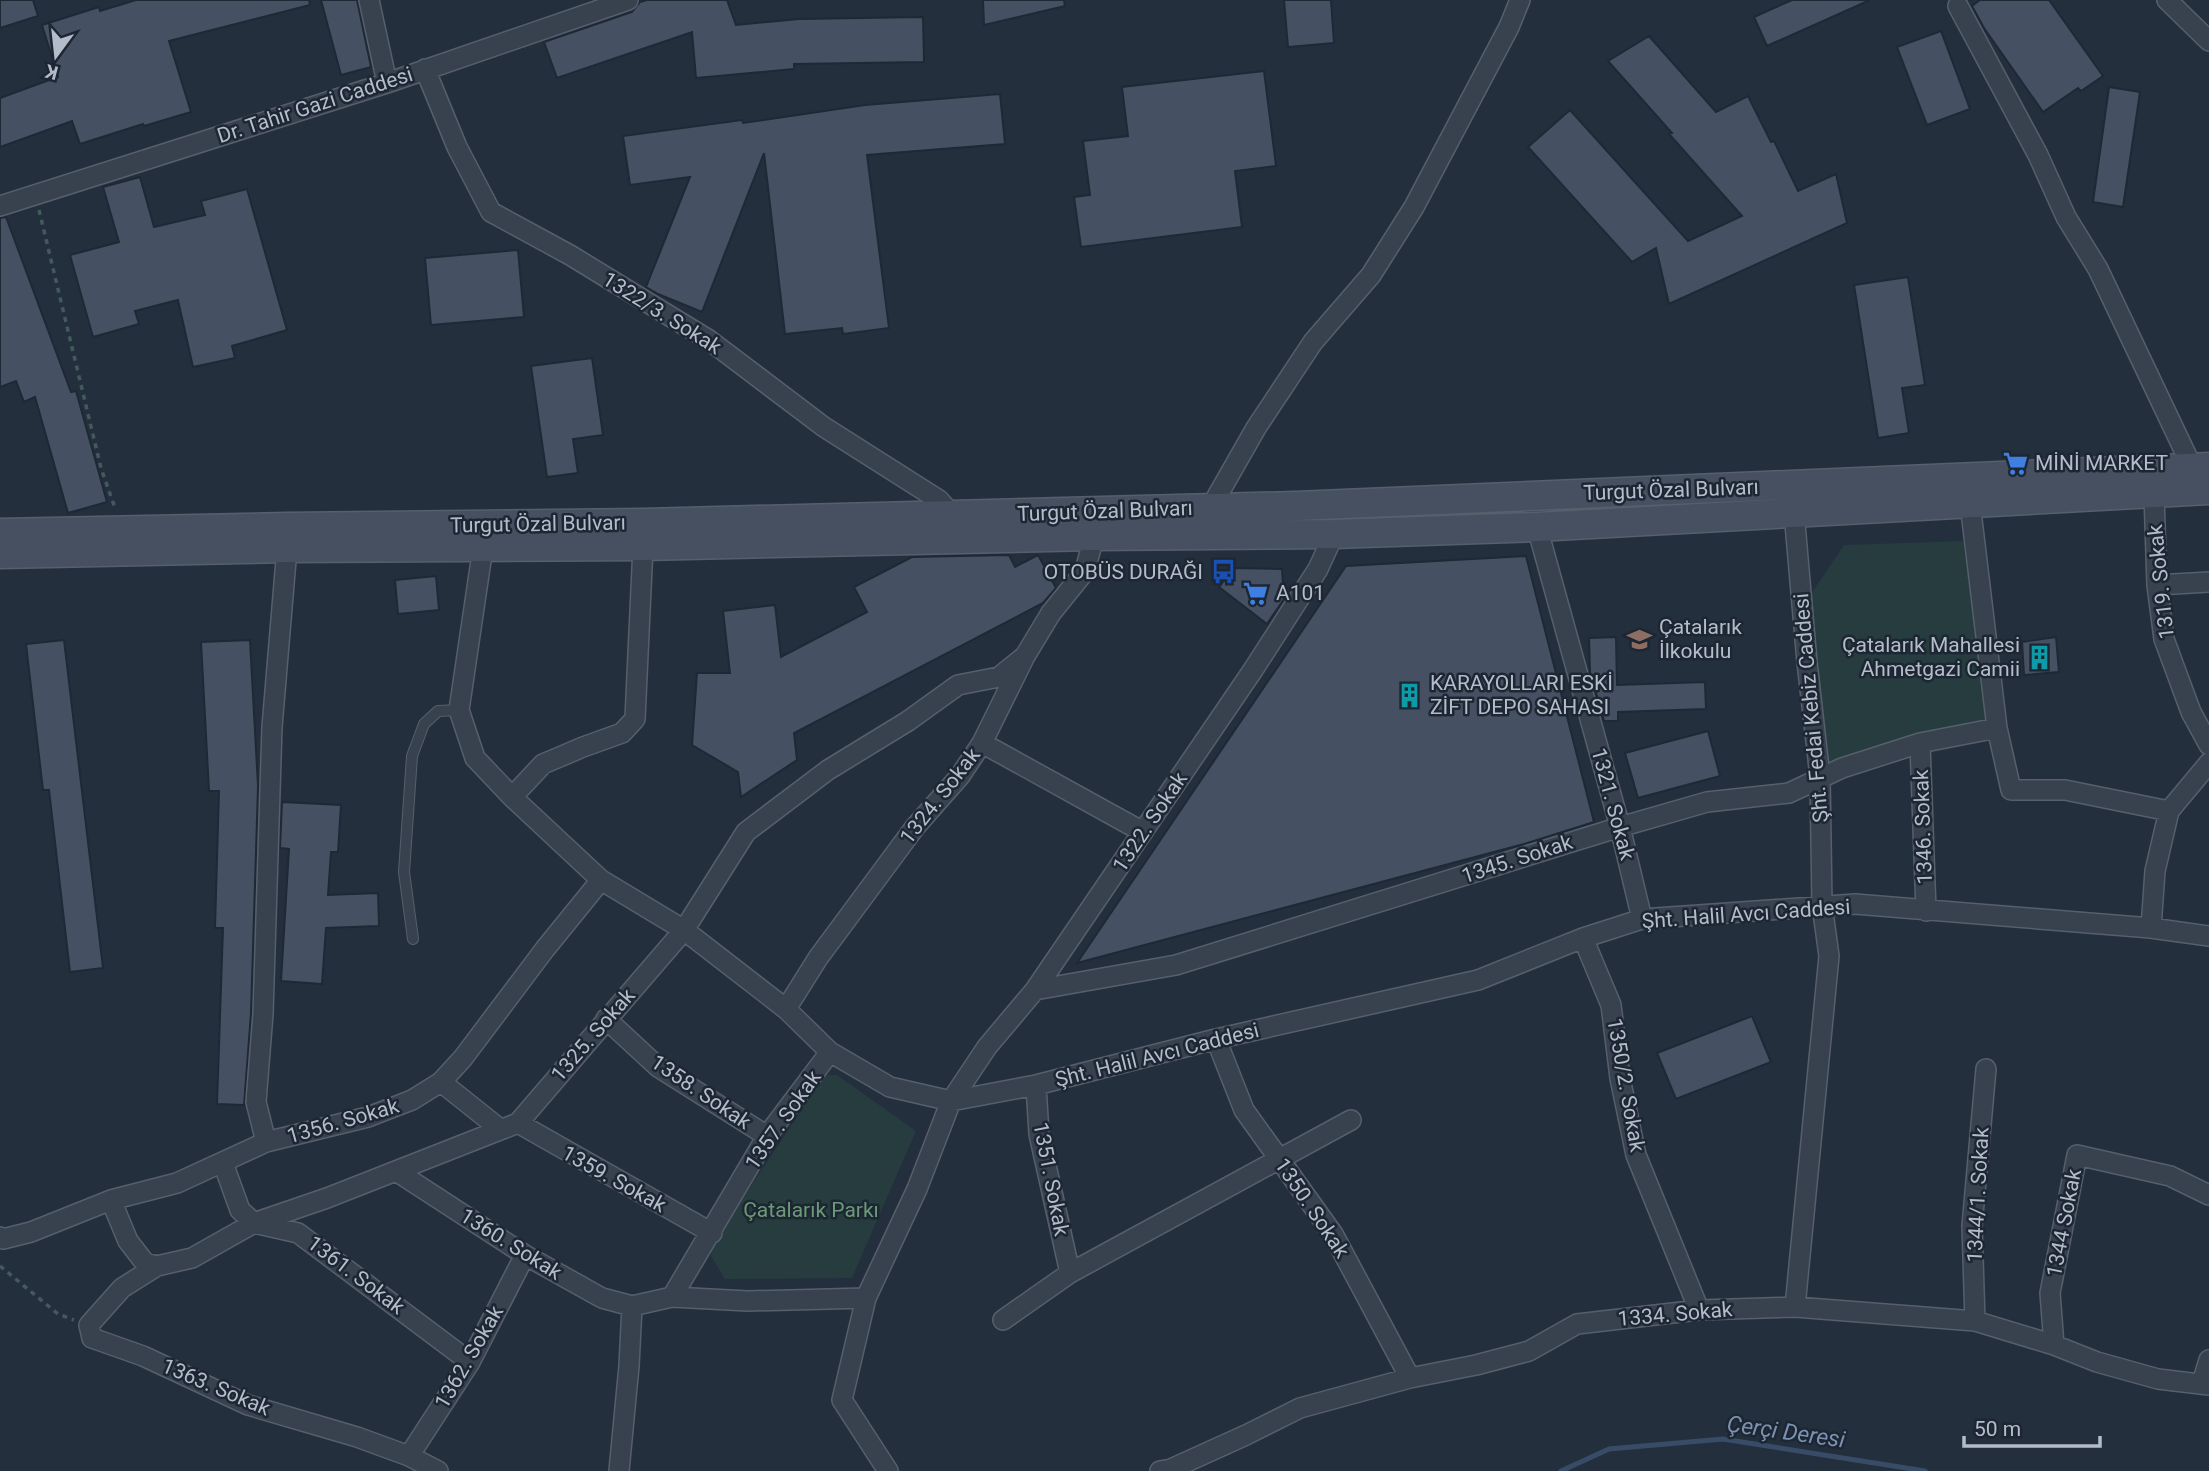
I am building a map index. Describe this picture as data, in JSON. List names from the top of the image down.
{
  "streets": {
    "main road": ["Turgut Özal Bulvarı"],
    "street": [
      "Dr. Tahir Gazi Caddesi",
      "1322/3. Sokak",
      "1319. Sokak",
      "Şht. Fedai Kebiz Caddesi",
      "1324. Sokak",
      "1321. Sokak",
      "1322. Sokak",
      "1346. Sokak",
      "1345. Sokak",
      "Şht. Halil Avcı Caddesi",
      "1325. Sokak",
      "1350/2. Sokak",
      "1358. Sokak",
      "1357. Sokak",
      "1356. Sokak",
      "1359. Sokak",
      "1351. Sokak",
      "1344/1. Sokak",
      "1350. Sokak",
      "1344 Sokak",
      "1360. Sokak",
      "1361. Sokak",
      "1334. Sokak",
      "1362. Sokak",
      "1363. Sokak"
    ]
  },
  "crossings": [
    ["Dr. Tahir Gazi Caddesi", "1322/3. Sokak"],
    ["1322/3. Sokak", "Turgut Özal Bulvarı"],
    ["Turgut Özal Bulvarı", "1319. Sokak"],
    ["Turgut Özal Bulvarı", "Şht. Fedai Kebiz Caddesi"],
    ["Turgut Özal Bulvarı", "1324. Sokak"],
    ["Turgut Özal Bulvarı", "1321. Sokak"],
    ["Turgut Özal Bulvarı", "1322. Sokak"],
    ["Şht. Fedai Kebiz Caddesi", "1345. Sokak"],
    ["Şht. Fedai Kebiz Caddesi", "Şht. Halil Avcı Caddesi"],
    ["Şht. Fedai Kebiz Caddesi", "1334. Sokak"],
    ["1324. Sokak", "Şht. Halil Avcı Caddesi"],
    ["1324. Sokak", "1325. Sokak"],
    ["1321. Sokak", "1345. Sokak"],
    ["1321. Sokak", "Şht. Halil Avcı Caddesi"],
    ["1322. Sokak", "1345. Sokak"],
    ["1322. Sokak", "Şht. Halil Avcı Caddesi"],
    ["1346. Sokak", "1345. Sokak"],
    ["1346. Sokak", "Şht. Halil Avcı Caddesi"],
    ["Şht. Halil Avcı Caddesi", "1325. Sokak"],
    ["Şht. Halil Avcı Caddesi", "1350/2. Sokak"],
    ["Şht. Halil Avcı Caddesi", "1357. Sokak"],
    ["Şht. Halil Avcı Caddesi", "1356. Sokak"],
    ["Şht. Halil Avcı Caddesi", "1351. Sokak"],
    ["Şht. Halil Avcı Caddesi", "1350. Sokak"],
    ["1325. Sokak", "1358. Sokak"],
    ["1325. Sokak", "1359. Sokak"],
    ["1325. Sokak", "1360. Sokak"],
    ["1325. Sokak", "1361. Sokak"],
    ["1350/2. Sokak", "1334. Sokak"],
    ["1358. Sokak", "1357. Sokak"],
    ["1357. Sokak", "1359. Sokak"],
    ["1356. Sokak", "1359. Sokak"],
    ["1344/1. Sokak", "1334. Sokak"],
    ["1350. Sokak", "1334. Sokak"],
    ["1344 Sokak", "1334. Sokak"],
    ["1360. Sokak", "1362. Sokak"],
    ["1361. Sokak", "1362. Sokak"],
    ["1362. Sokak", "1363. Sokak"]
  ],
  "water": ["Çerçi Deresi"],
  "parks": ["Çatalarık Parkı"],
  "places": {
    "supermarket": ["MİNİ MARKET", "A101"],
    "bus stop": ["OTOBÜS DURAĞI"],
    "school or university": ["Çatalarık İlkokulu"],
    "building": ["Çatalarık Mahallesi Ahmetgazi Camii", "KARAYOLLARI ESKİ ZİFT DEPO SAHASI"]
  },
  "scale_bar": "50 m",
  "north": "bottom"
}
